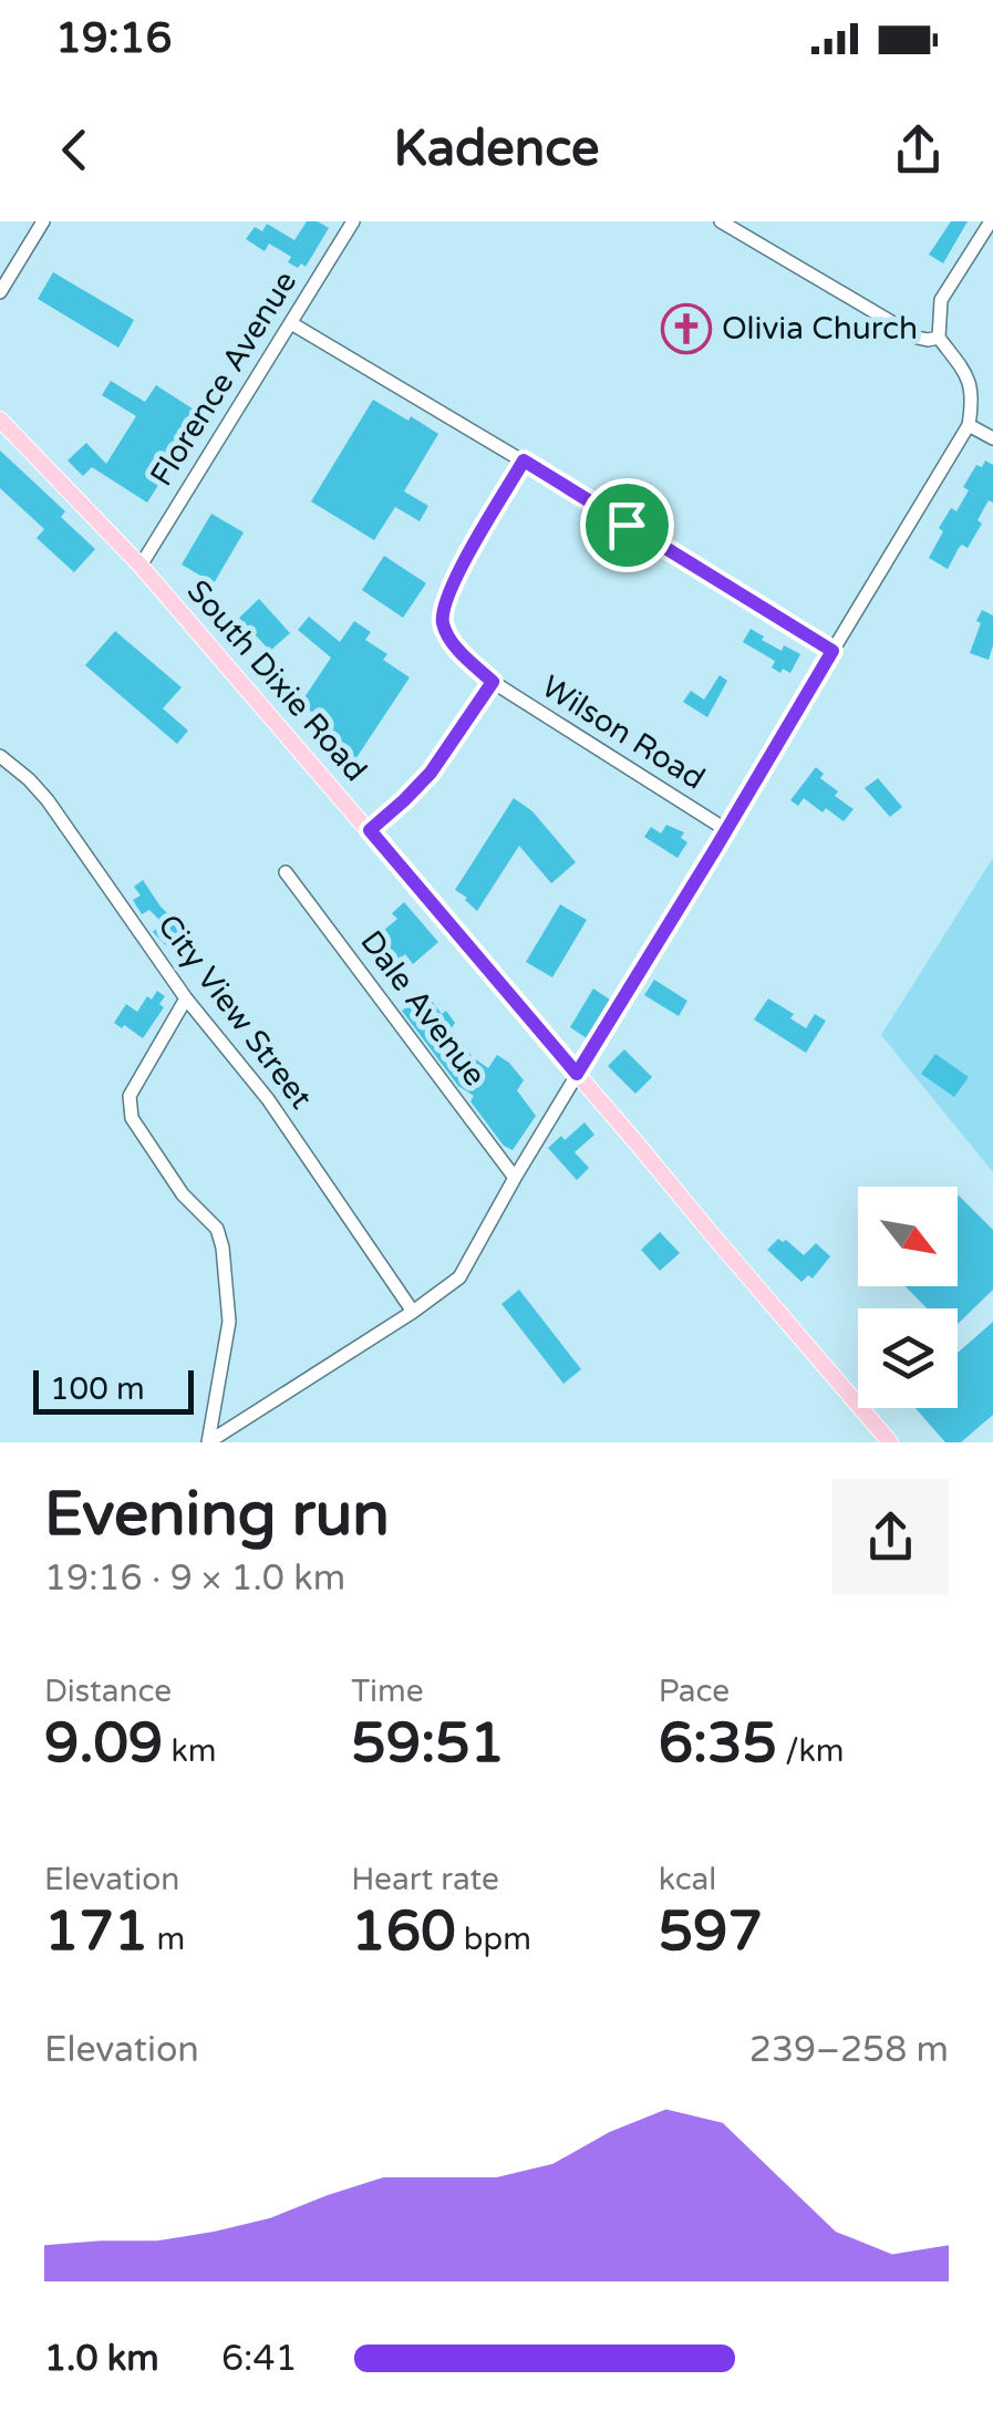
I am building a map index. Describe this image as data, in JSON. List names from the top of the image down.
{
  "streets": {
    "main road": ["South Dixie Road"],
    "street": [
      "Florence Avenue",
      "Wilson Road",
      "Dale Avenue",
      "City View Street"
    ]
  },
  "crossings": [
    ["Florence Avenue", "South Dixie Road"]
  ],
  "places": {
    "church": ["Olivia Church"]
  },
  "scale_bar": "100 m",
  "north": "bottom right",
  "page": {
    "status": "19:16",
    "header": "Kadence",
    "scale": "100 m",
    "heading": ["Evening run", "19:16 · 9 × 1.0 km"],
    "stats": [
      ["Distance", "9.09 km"],
      ["Time", "59:51"],
      ["Pace", "6:35 /km"],
      ["Elevation", "171 m"],
      ["Heart rate", "160 bpm"],
      ["kcal", "597"]
    ],
    "chart": ["Elevation", "239–258 m"],
    "list": [
      {
        "name": "1.0 km",
        "note": "6:41"
      }
    ]
  }
}
